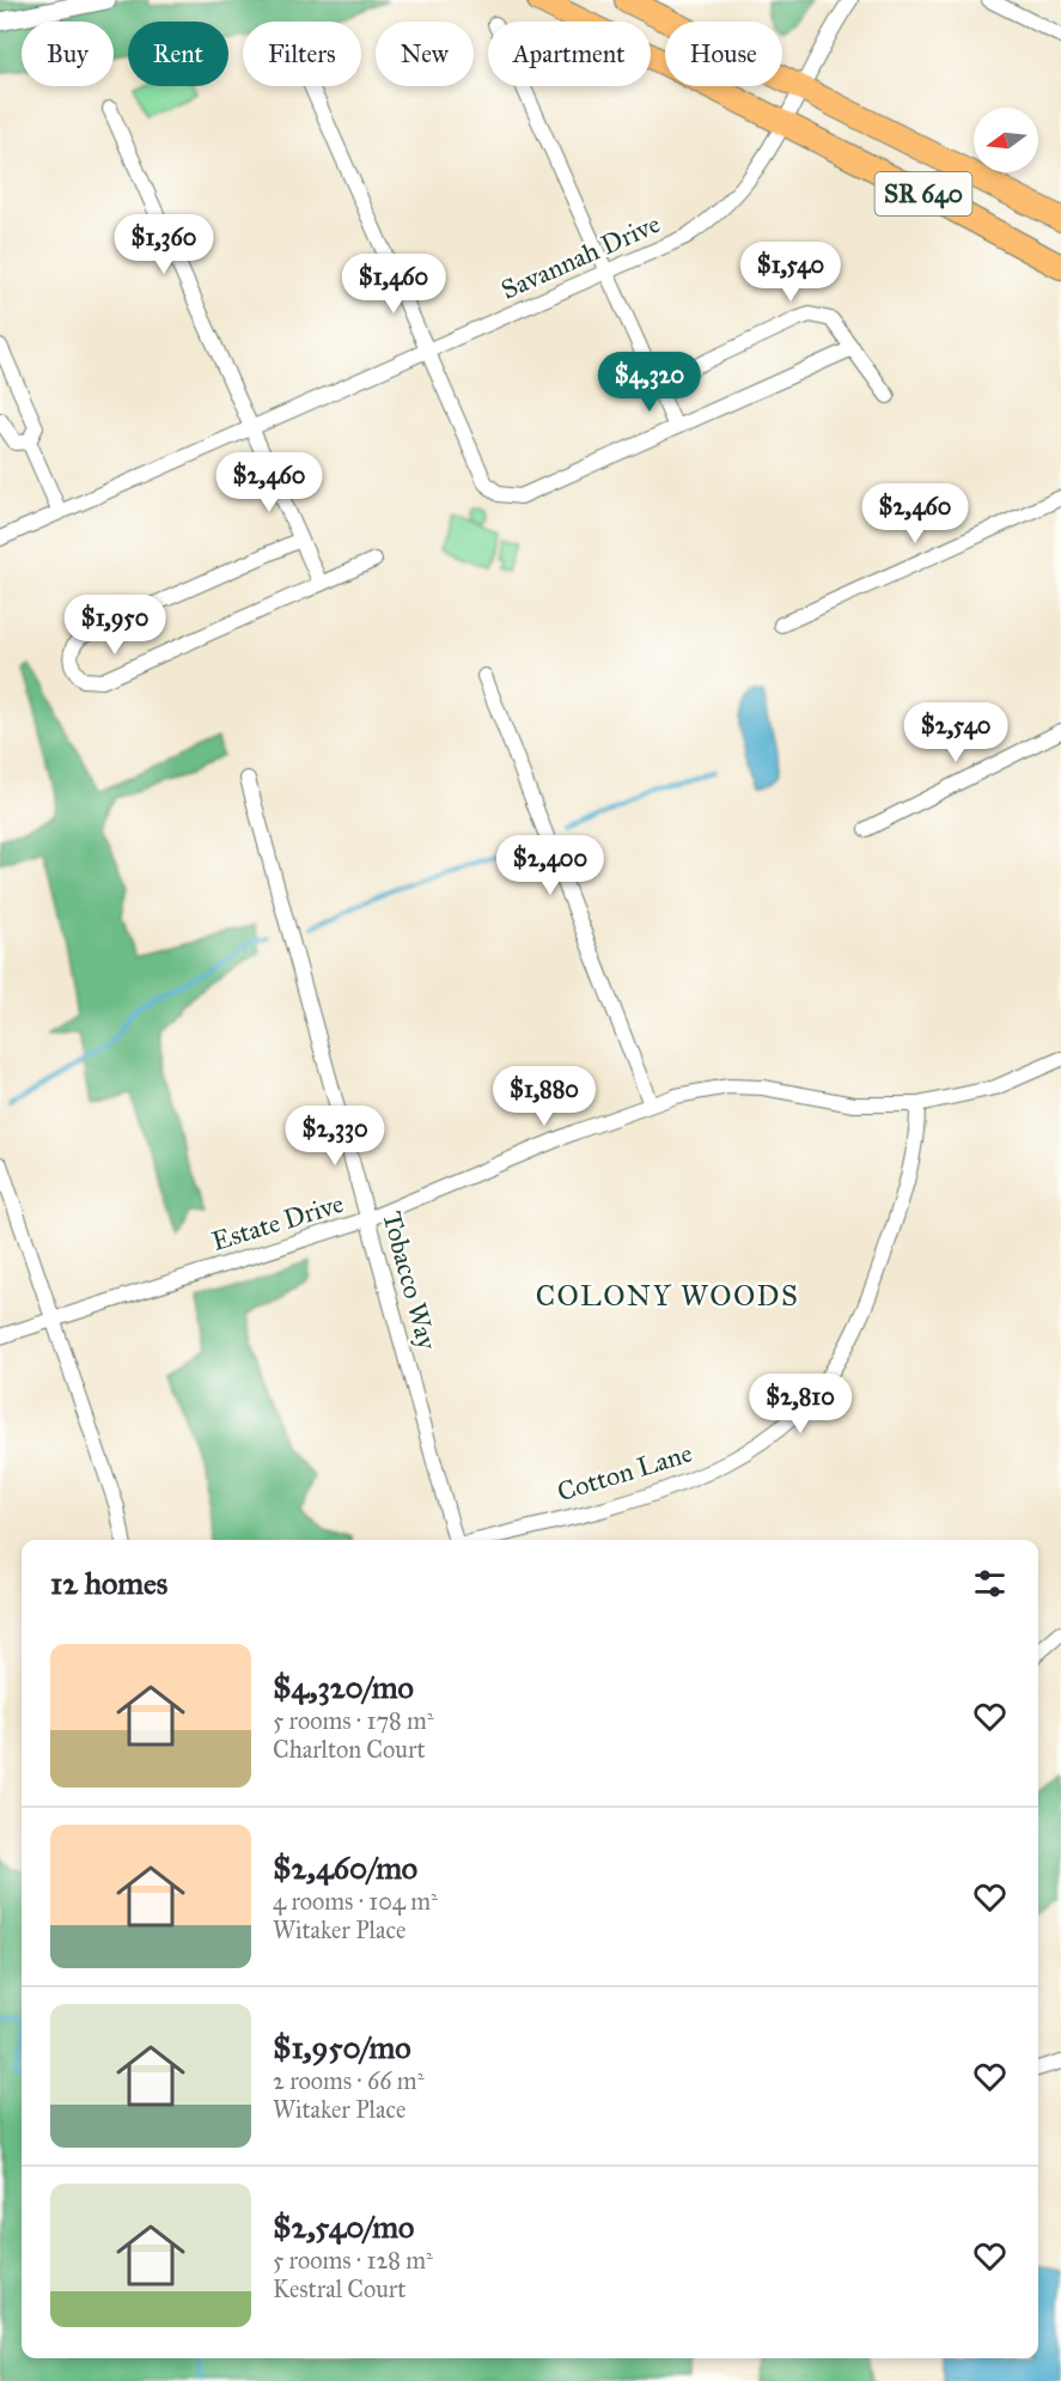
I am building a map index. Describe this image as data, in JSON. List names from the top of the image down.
{
  "streets": {
    "main road": ["SR 640"],
    "street": [
      "Savannah Drive",
      "Estate Drive",
      "Tobacco Way",
      "Cotton Lane"
    ]
  },
  "crossings": [
    ["SR 640", "Savannah Drive"],
    ["Estate Drive", "Tobacco Way"],
    ["Estate Drive", "Cotton Lane"]
  ],
  "districts": ["COLONY WOODS"],
  "north": "left",
  "page": {
    "chip": [
      "Buy",
      "Rent",
      "Filters",
      "New",
      "Apartment",
      "House"
    ],
    "price": [
      "$1,360",
      "$1,540",
      "$1,460",
      "$4,320",
      "$2,460",
      "$2,460",
      "$1,950",
      "$2,540",
      "$2,400",
      "$1,880",
      "$2,330",
      "$2,810"
    ],
    "heading": "12 homes",
    "list": [
      {
        "name": "$4,320/mo",
        "note": "5 rooms · 178 m² · Charlton Court"
      },
      {
        "name": "$2,460/mo",
        "note": "4 rooms · 104 m² · Witaker Place"
      },
      {
        "name": "$1,950/mo",
        "note": "2 rooms · 66 m² · Witaker Place"
      },
      {
        "name": "$2,540/mo",
        "note": "5 rooms · 128 m² · Kestral Court"
      }
    ]
  }
}
